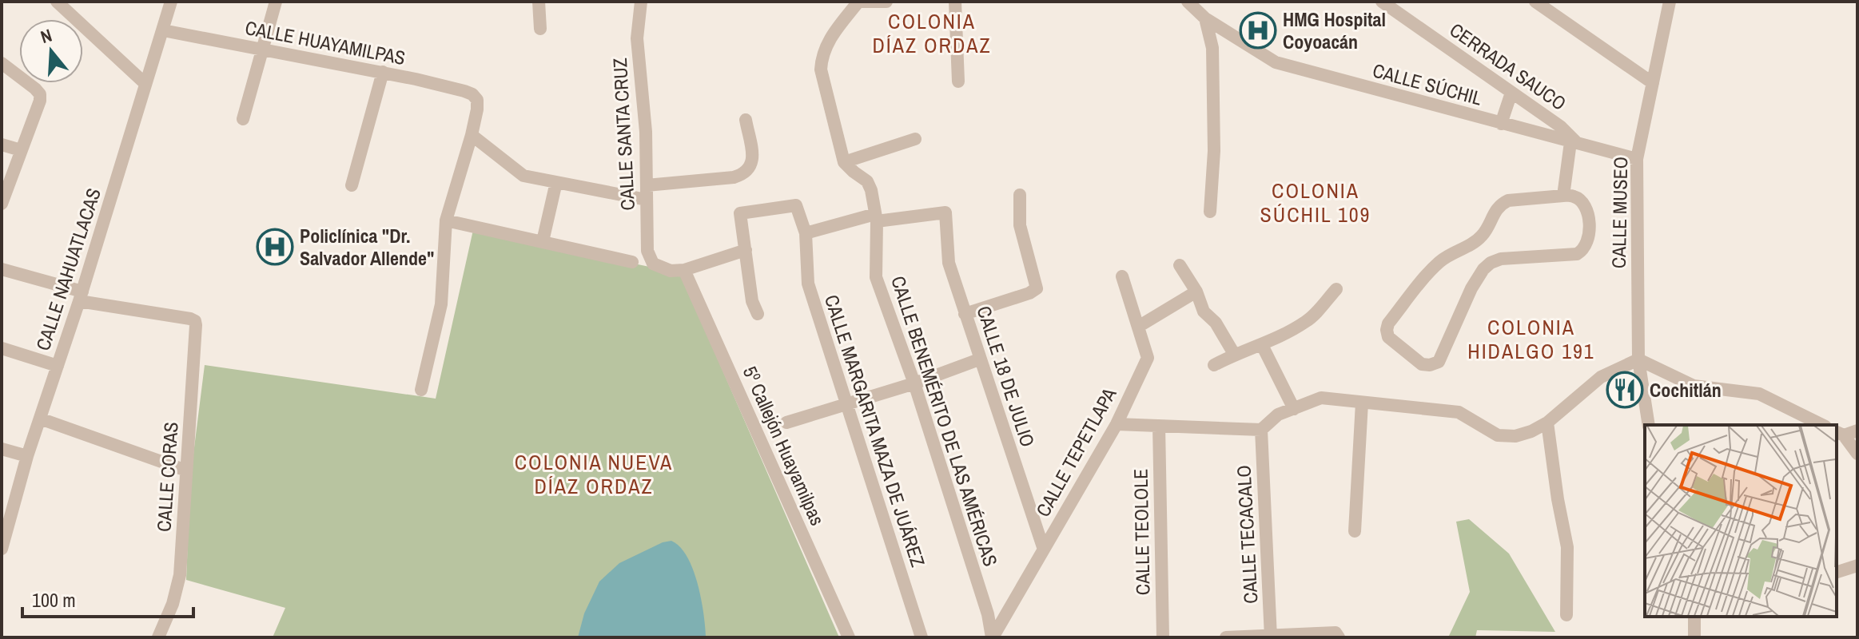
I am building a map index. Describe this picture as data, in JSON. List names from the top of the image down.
{
  "streets": {
    "street": [
      "CALLE HUAYAMILPAS",
      "CERRADA SAUCO",
      "CALLE SÚCHIL",
      "CALLE SANTA CRUZ",
      "CALLE MUSEO",
      "CALLE NAHUATLACAS",
      "CALLE 18 DE JULIO",
      "CALLE BENEMÉRITO DE LAS AMÉRICAS",
      "CALLE MARGARITA MAZA DE JUÁREZ",
      "5º Callejón Huayamilpas",
      "CALLE TEPETLAPA",
      "CALLE CORAS",
      "CALLE TEOLOLE",
      "CALLE TECACALO"
    ]
  },
  "crossings": [
    ["CALLE HUAYAMILPAS", "CALLE NAHUATLACAS"],
    ["CERRADA SAUCO", "CALLE SÚCHIL"],
    ["CALLE SÚCHIL", "CALLE MUSEO"],
    ["CALLE SANTA CRUZ", "5º Callejón Huayamilpas"],
    ["CALLE NAHUATLACAS", "CALLE CORAS"],
    ["CALLE 18 DE JULIO", "CALLE BENEMÉRITO DE LAS AMÉRICAS"],
    ["CALLE 18 DE JULIO", "CALLE TEPETLAPA"],
    ["CALLE BENEMÉRITO DE LAS AMÉRICAS", "CALLE TEPETLAPA"]
  ],
  "districts": [
    "COLONIA DÍAZ ORDAZ",
    "COLONIA SÚCHIL 109",
    "COLONIA HIDALGO 191",
    "COLONIA NUEVA DÍAZ ORDAZ"
  ],
  "places": {
    "hospital": ["HMG Hospital Coyoacán", "Policlínica \"Dr. Salvador Allende\""],
    "restaurant": ["Cochitlán"]
  },
  "scale_bar": "100 m",
  "north": "top"
}
